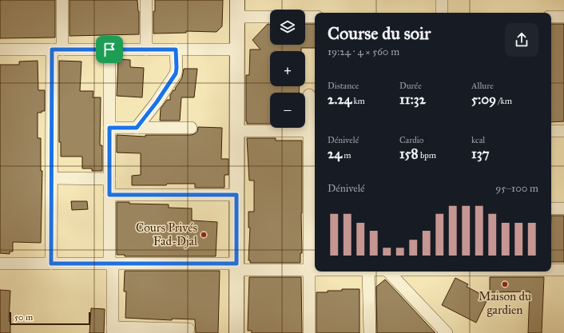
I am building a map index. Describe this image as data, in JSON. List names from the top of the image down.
{
  "places": ["Cours Privés Fad-Djal", "Maison du gardien"],
  "scale_bar": "50 m",
  "page": {
    "map_buttons": ["+", "−"],
    "heading": ["Course du soir", "19:24 · 4 × 560 m"],
    "stats": [
      ["Distance", "2.24 km"],
      ["Durée", "11:32"],
      ["Allure", "5:09 /km"],
      ["Dénivelé", "24 m"],
      ["Cardio", "158 bpm"],
      ["kcal", "137"]
    ],
    "chart": ["Dénivelé", "95–100 m"],
    "scale": "50 m"
  }
}
